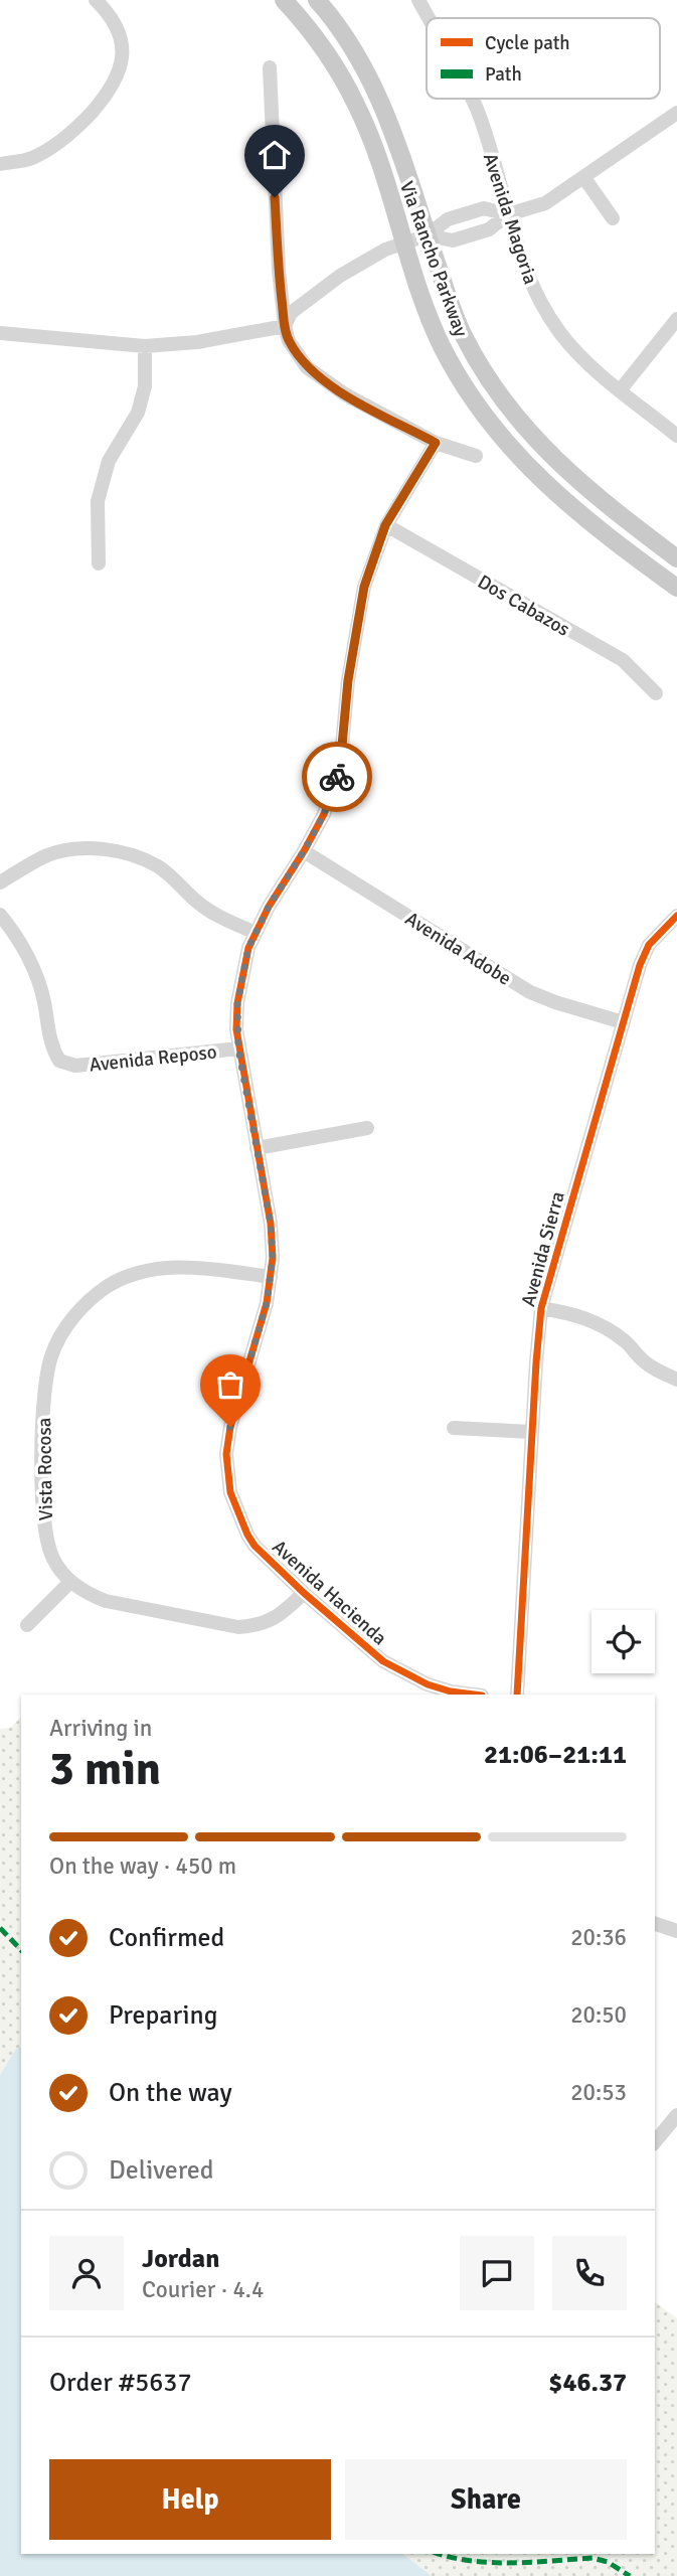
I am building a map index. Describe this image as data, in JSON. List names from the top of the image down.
{
  "streets": {
    "main road": ["Via Rancho Parkway"],
    "street": [
      "Avenida Magoria",
      "Dos Cabazos",
      "Avenida Adobe",
      "Avenida Reposo",
      "Avenida Sierra",
      "Vista Rocosa",
      "Avenida Hacienda"
    ]
  },
  "crossings": [
    ["Dos Cabazos", "Avenida Hacienda"],
    ["Avenida Adobe", "Avenida Sierra"],
    ["Avenida Adobe", "Avenida Hacienda"],
    ["Avenida Reposo", "Avenida Hacienda"],
    ["Vista Rocosa", "Avenida Hacienda"]
  ],
  "legend": ["Cycle path", "Path"],
  "page": {
    "heading": ["3 min", "Arriving in", "21:06–21:11"],
    "panel": [
      "Jordan",
      "Courier · 4.4",
      "Order #5637",
      "$46.37"
    ],
    "bar": "On the way · 450 m",
    "list": [
      ["Confirmed", "20:36"],
      ["Preparing", "20:50"],
      ["On the way", "20:53"],
      "Delivered"
    ],
    "buttons": ["Help", "Share"]
  }
}
